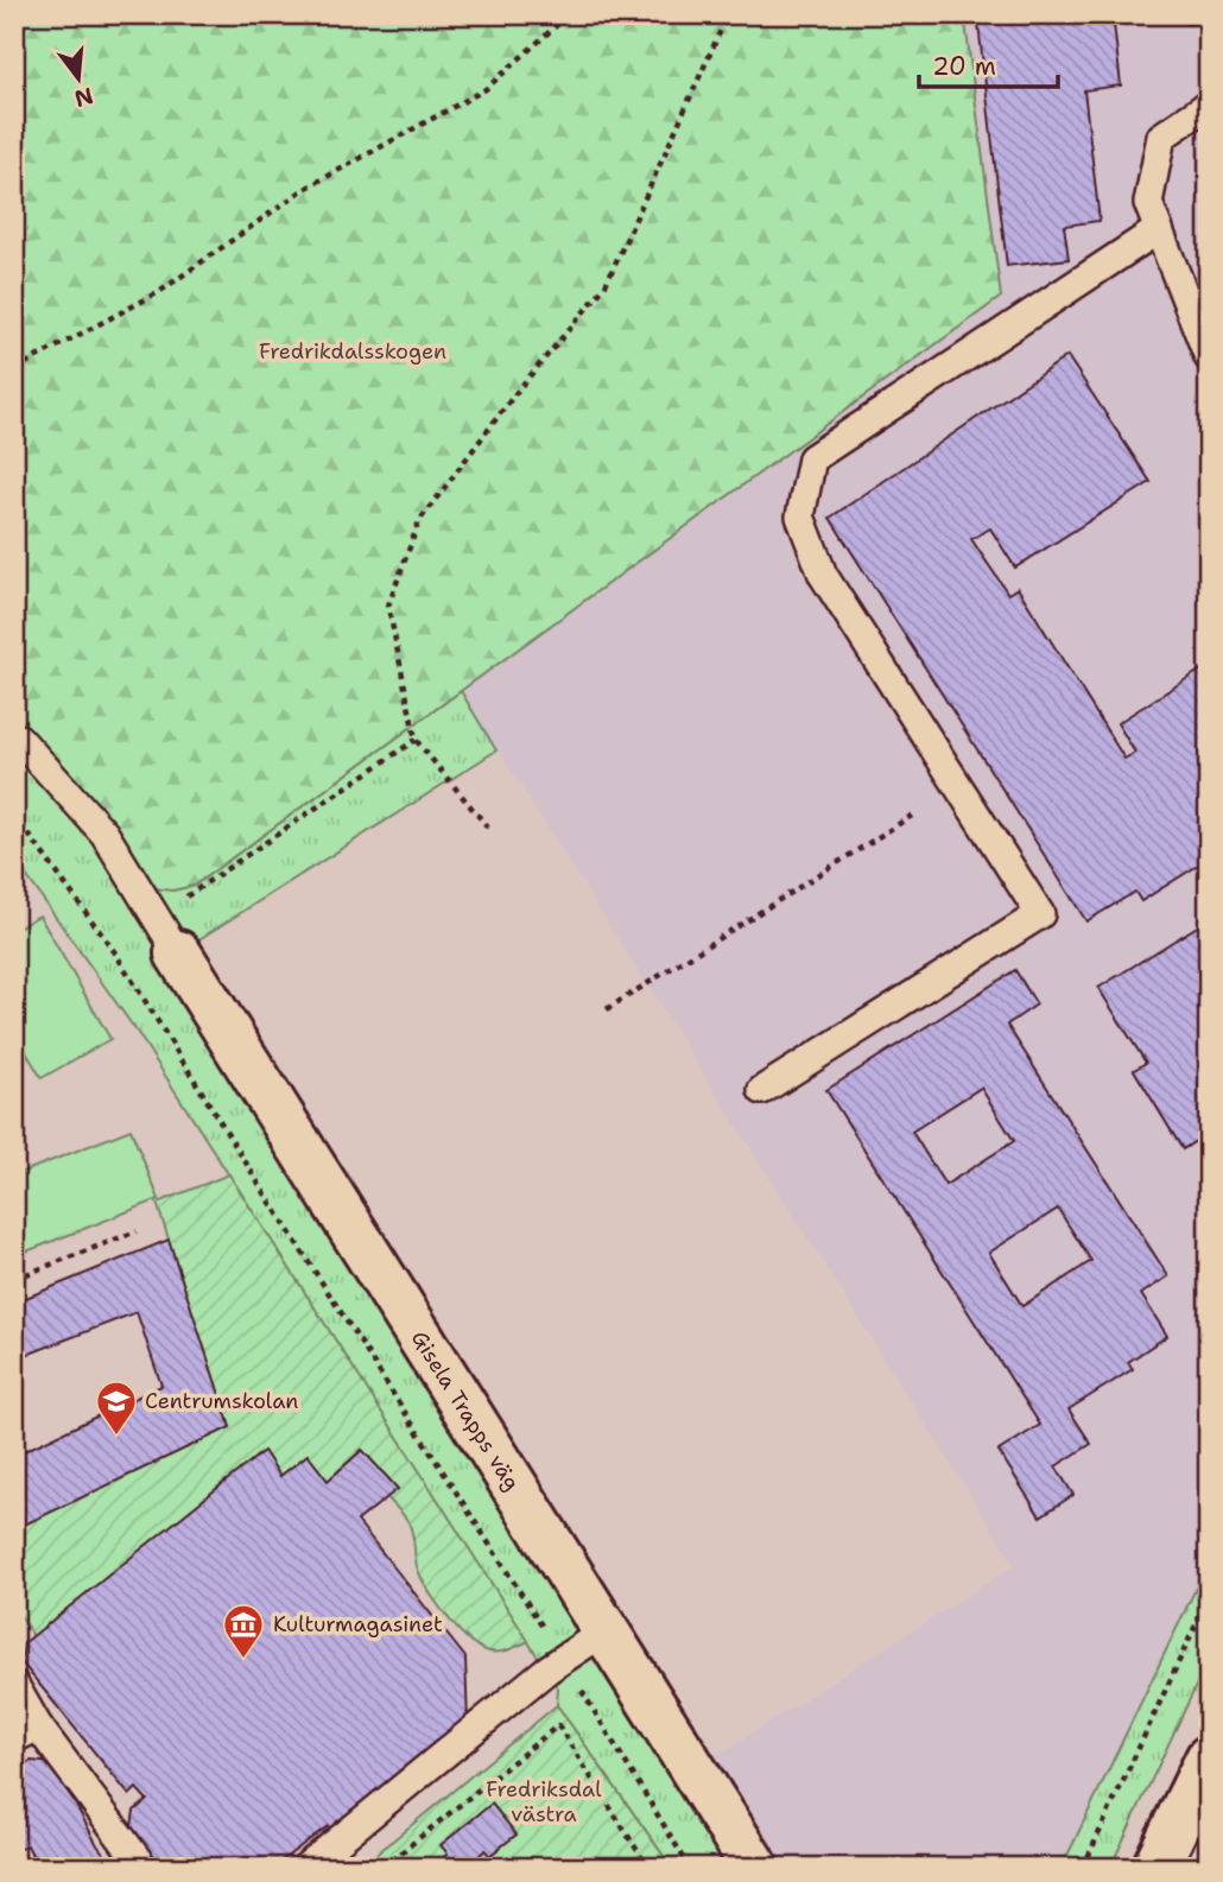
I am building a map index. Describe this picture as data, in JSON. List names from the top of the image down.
{
  "streets": {
    "street": ["Gisela Trapps väg"]
  },
  "parks": ["Fredrikdalsskogen", "Fredriksdal västra"],
  "places": {
    "school or university": ["Centrumskolan"],
    "museum": ["Kulturmagasinet"]
  },
  "scale_bar": "20 m",
  "north": "bottom"
}
